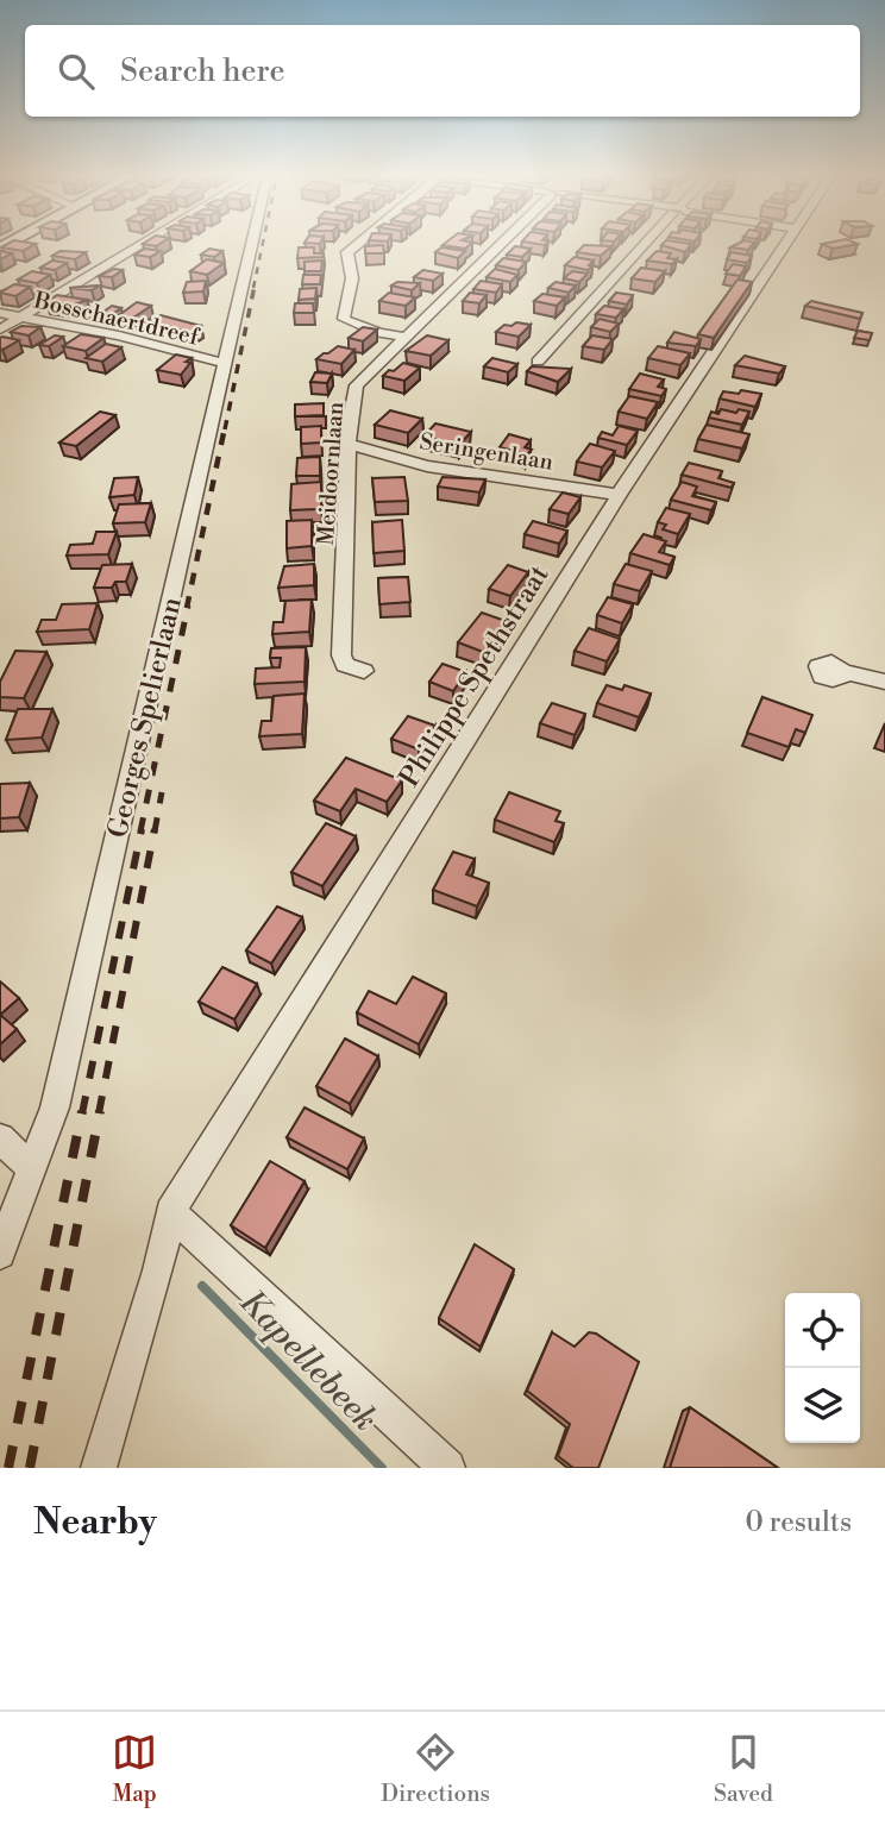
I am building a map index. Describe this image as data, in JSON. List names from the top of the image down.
{
  "streets": {
    "street": [
      "Bosschaertdreef",
      "Seringenlaan",
      "Meidoornlaan",
      "Philippe Spethstraat",
      "Georges Spelierlaan"
    ]
  },
  "crossings": [
    ["Bosschaertdreef", "Georges Spelierlaan"],
    ["Seringenlaan", "Meidoornlaan"],
    ["Seringenlaan", "Philippe Spethstraat"]
  ],
  "water": ["Kapellebeek"],
  "page": {
    "search": "Search here",
    "heading": ["Nearby", "0 results"],
    "nav": ["Map", "Directions", "Saved"]
  }
}
